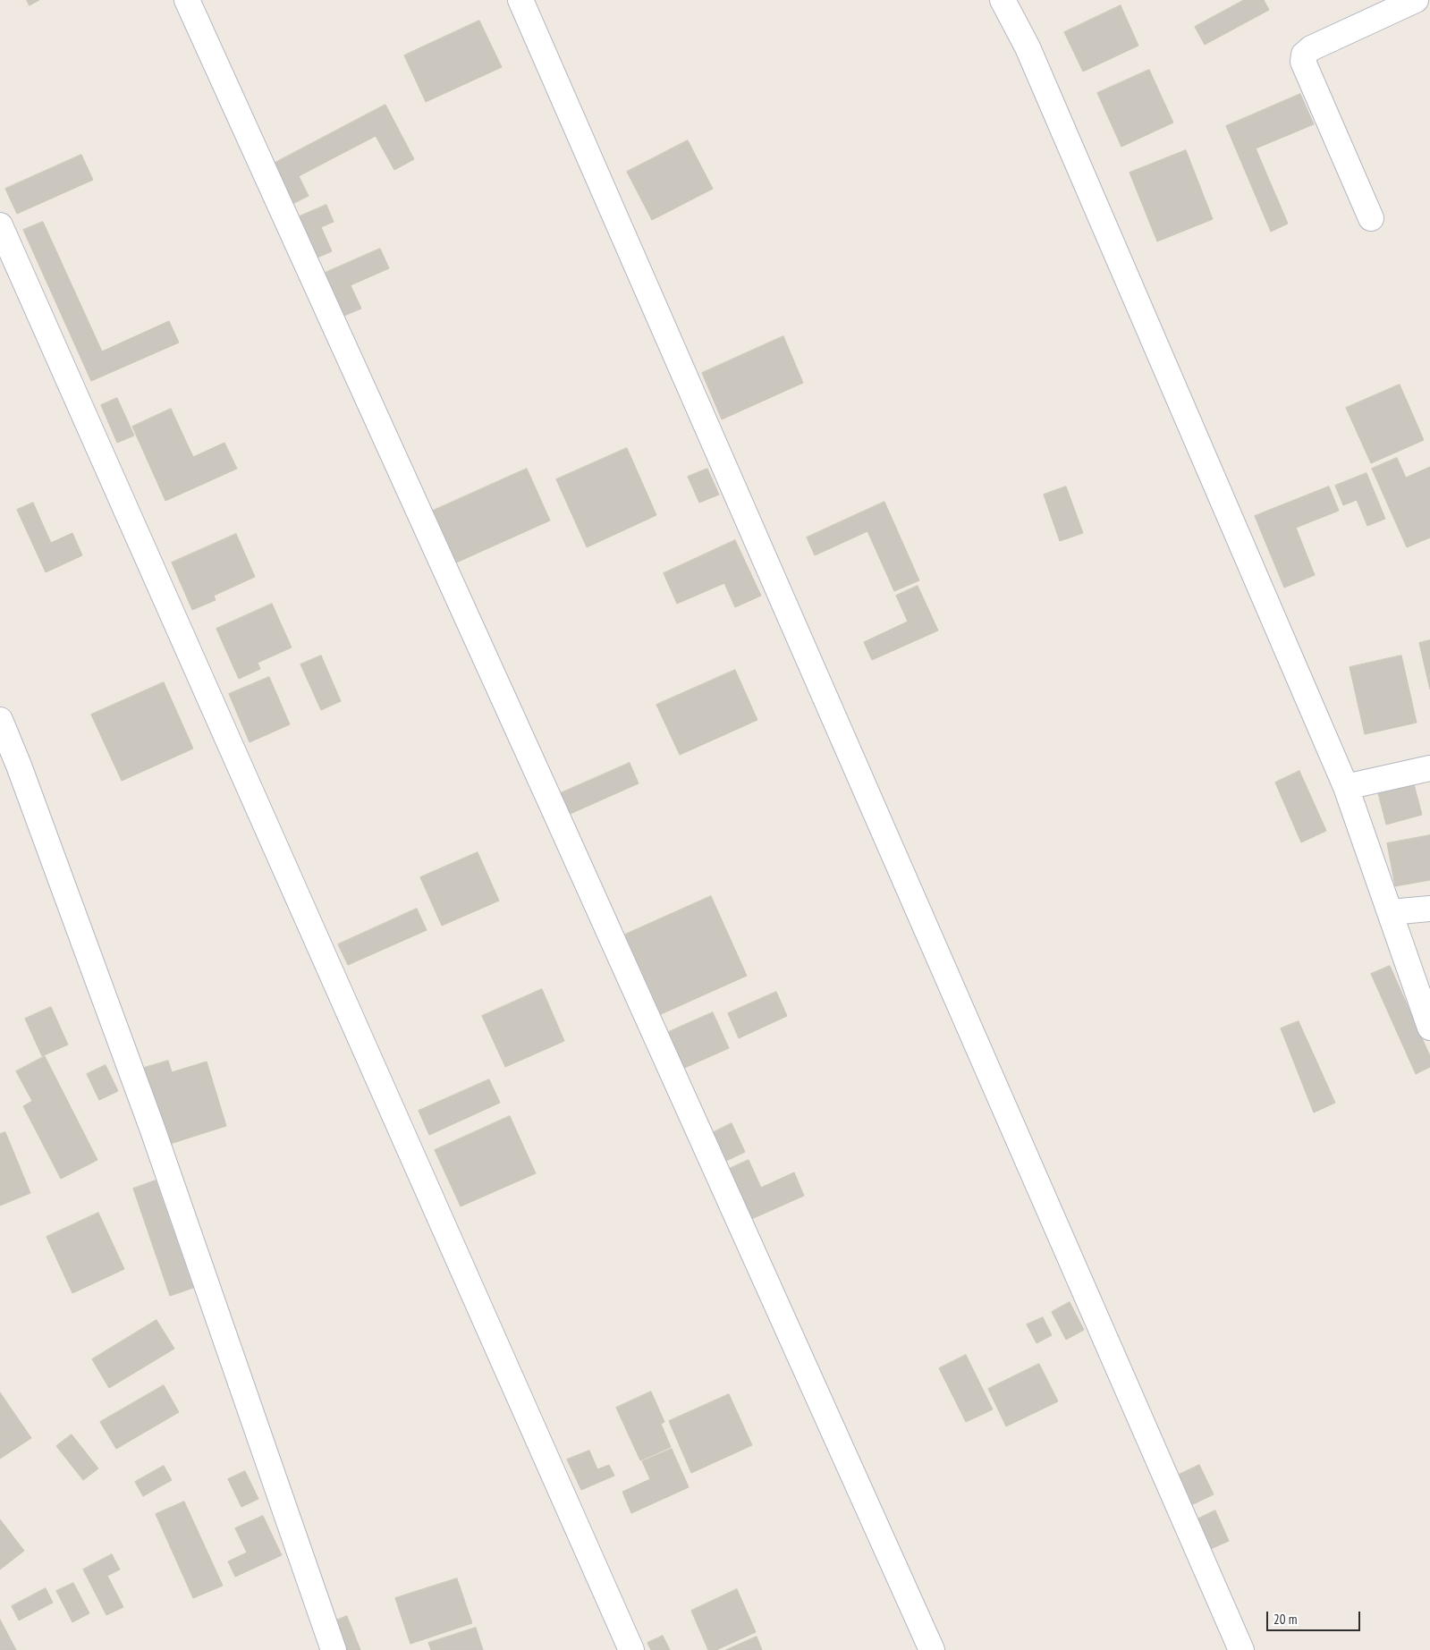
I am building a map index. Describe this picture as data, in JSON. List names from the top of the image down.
{
  "scale_bar": "20 m"
}
